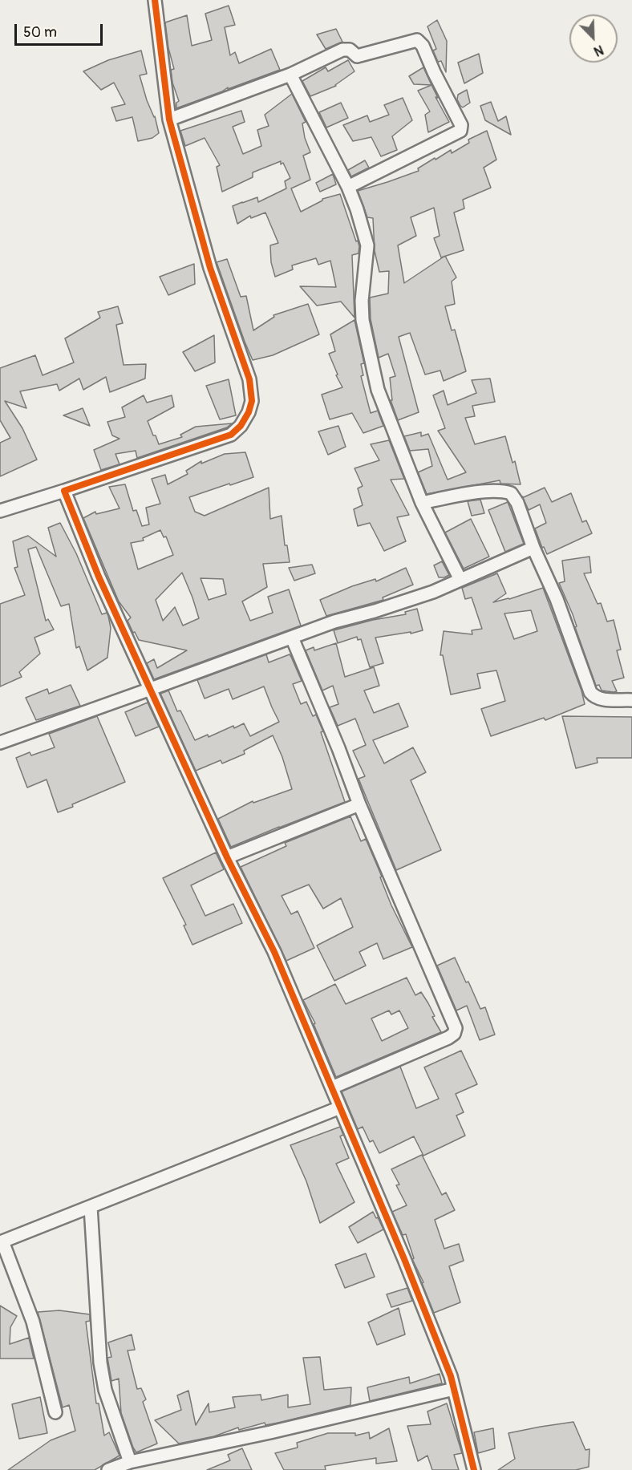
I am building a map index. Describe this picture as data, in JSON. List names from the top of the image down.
{
  "scale_bar": "50 m",
  "north": "bottom right"
}
